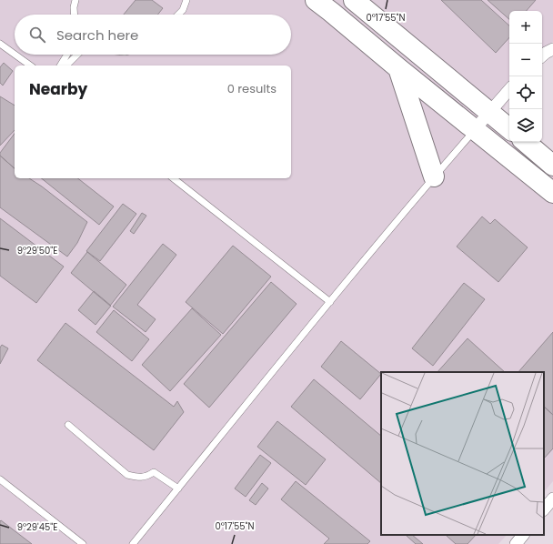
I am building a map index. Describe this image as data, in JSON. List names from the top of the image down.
{
  "page": {
    "map_buttons": ["+", "−"],
    "search": "Search here",
    "heading": ["Nearby", "0 results"]
  },
  "coordinates": ["0°17'55\"N", "9°29'50\"E", "9°29'45\"E"]
}
